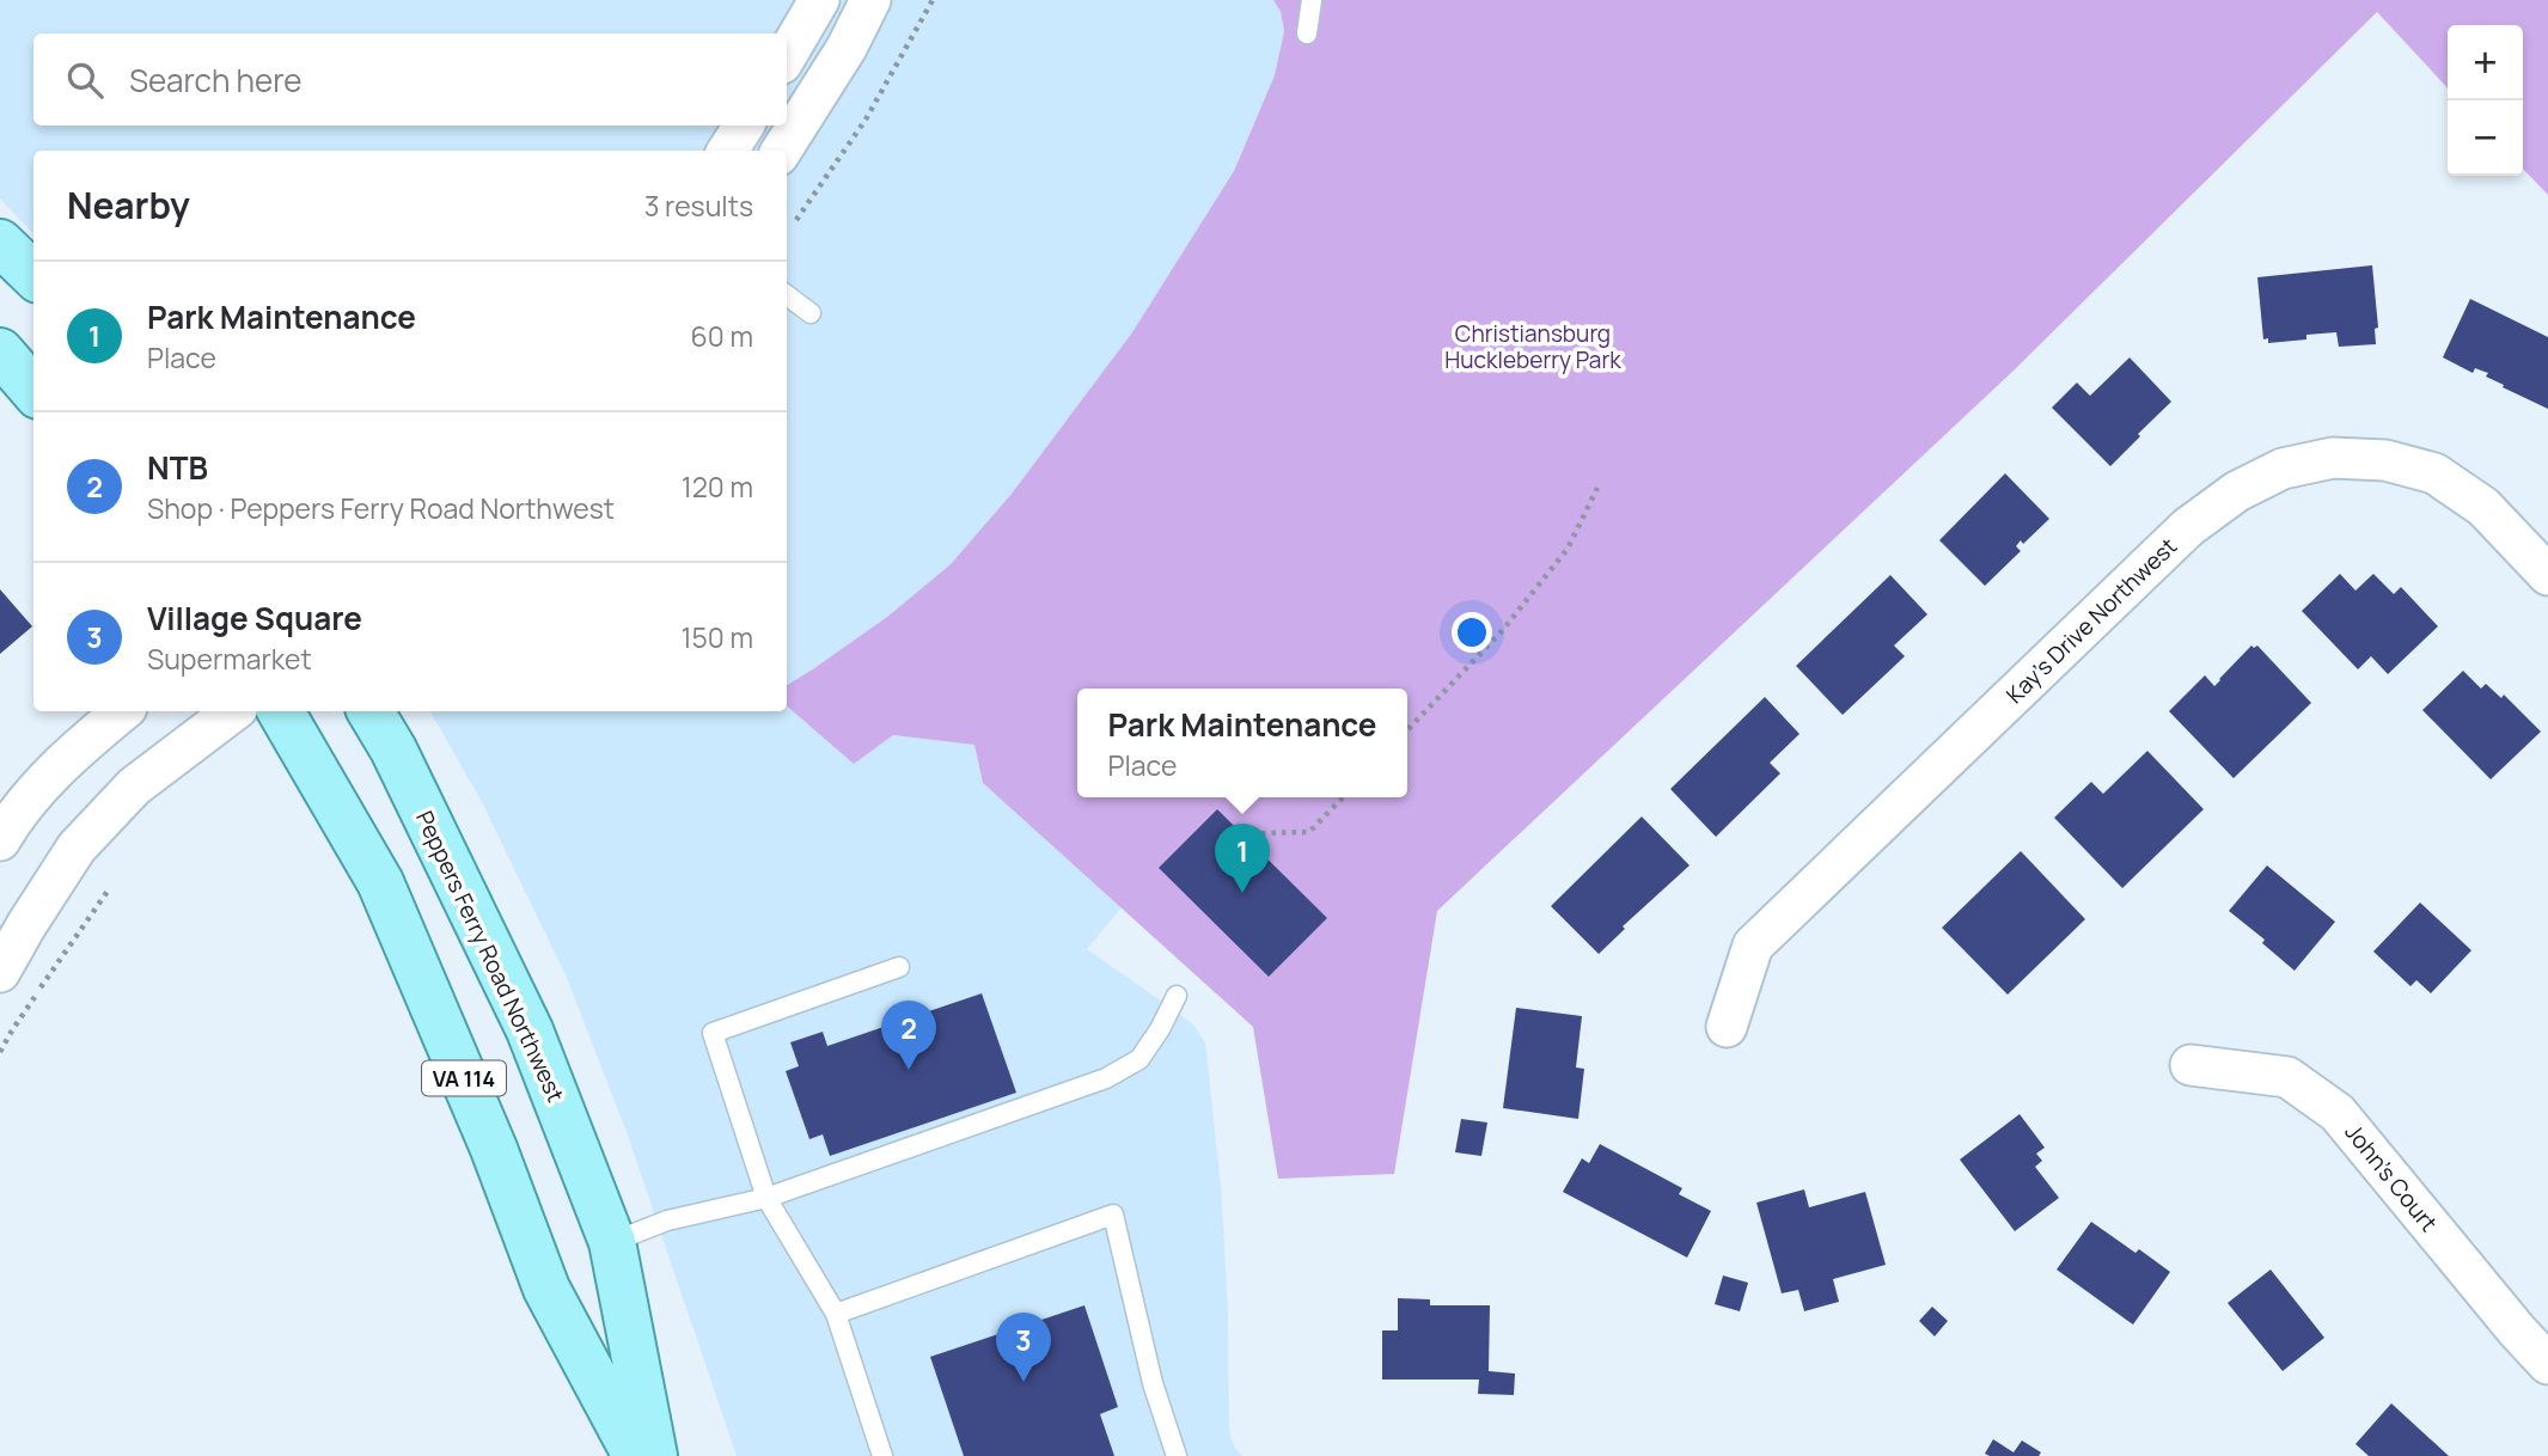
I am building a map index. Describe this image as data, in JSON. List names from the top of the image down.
{
  "streets": {
    "main road": ["Peppers Ferry Road Northwest", "VA 114"],
    "street": ["Kay's Drive Northwest", "John's Court"]
  },
  "parks": ["Christiansburg Huckleberry Park"],
  "page": {
    "map_buttons": ["+", "−"],
    "search": "Search here",
    "heading": ["Nearby", "3 results"],
    "list": [
      {
        "mark": "1",
        "name": "Park Maintenance",
        "note": "Place",
        "value": "60 m"
      },
      {
        "mark": "2",
        "name": "NTB",
        "note": "Shop · Peppers Ferry Road Northwest",
        "value": "120 m"
      },
      {
        "mark": "3",
        "name": "Village Square",
        "note": "Supermarket",
        "value": "150 m"
      }
    ],
    "popup": ["Park Maintenance", "Place"],
    "pins": ["1", "2", "3"]
  }
}
